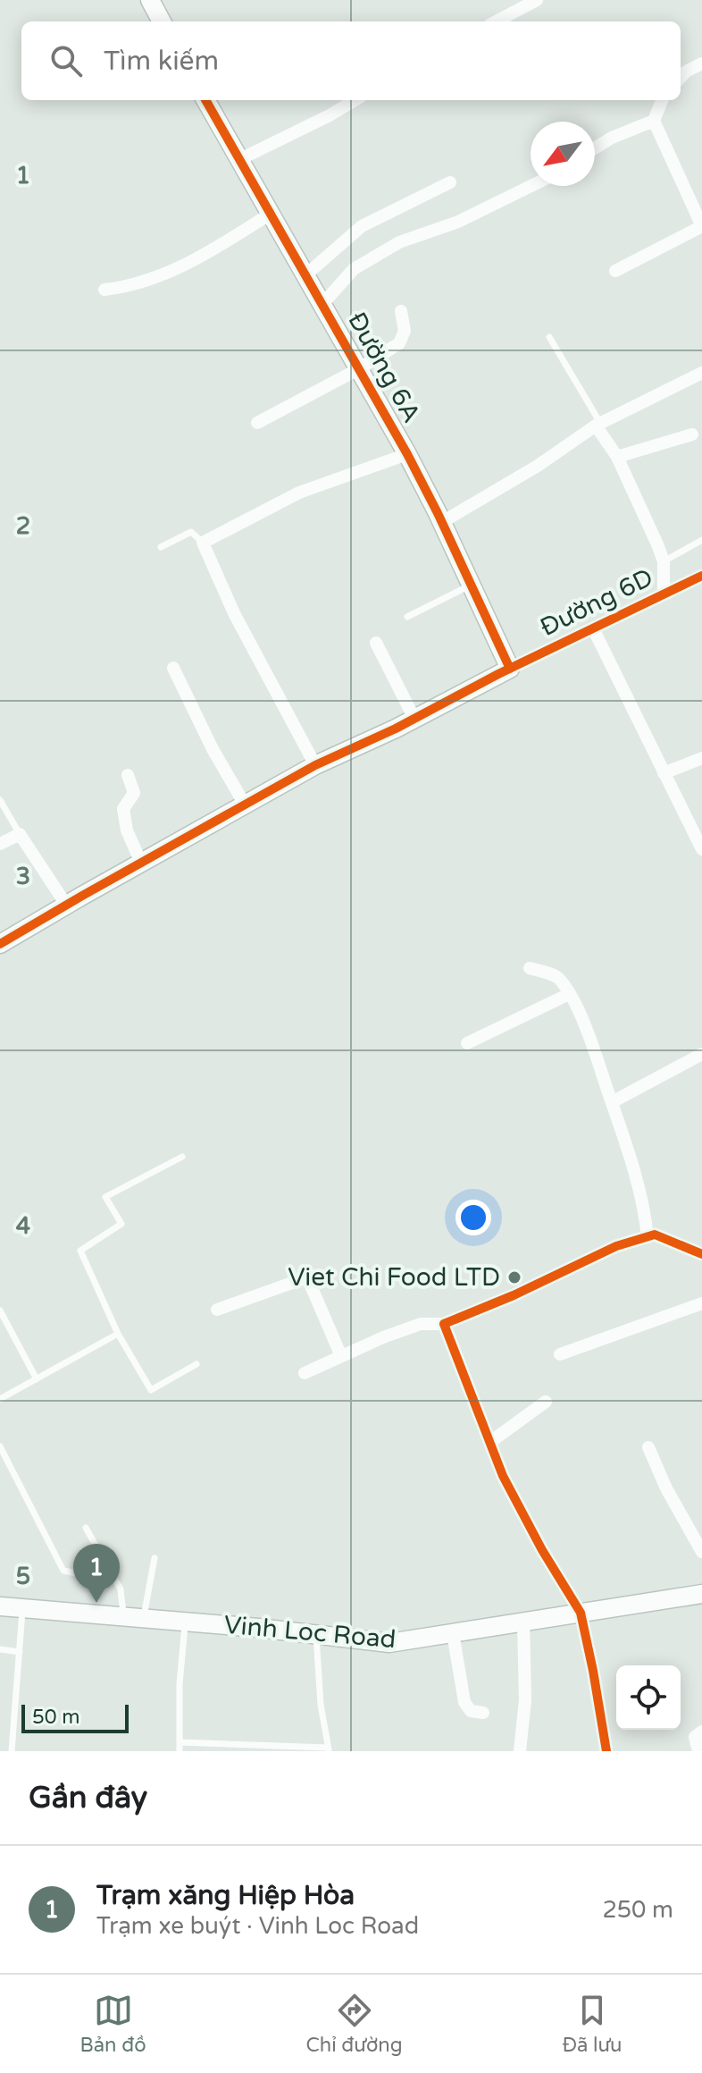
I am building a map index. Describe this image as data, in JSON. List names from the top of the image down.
{
  "streets": {
    "street": ["Đường 6A", "Đường 6D", "Vinh Loc Road"]
  },
  "crossings": [
    ["Đường 6A", "Đường 6D"]
  ],
  "places": ["Viet Chi Food LTD"],
  "scale_bar": "50 m",
  "north": "bottom left",
  "page": {
    "search": "Tìm kiếm",
    "pins": "1",
    "scale": "50 m",
    "heading": "Gần đây",
    "list": [
      {
        "mark": "1",
        "name": "Trạm xăng Hiệp Hòa",
        "note": "Trạm xe buýt · Vinh Loc Road",
        "value": "250 m"
      }
    ],
    "nav": ["Bản đồ", "Chỉ đường", "Đã lưu"]
  },
  "grid": {
    "rows": [
      "1",
      "2",
      "3",
      "4",
      "5"
    ]
  }
}
